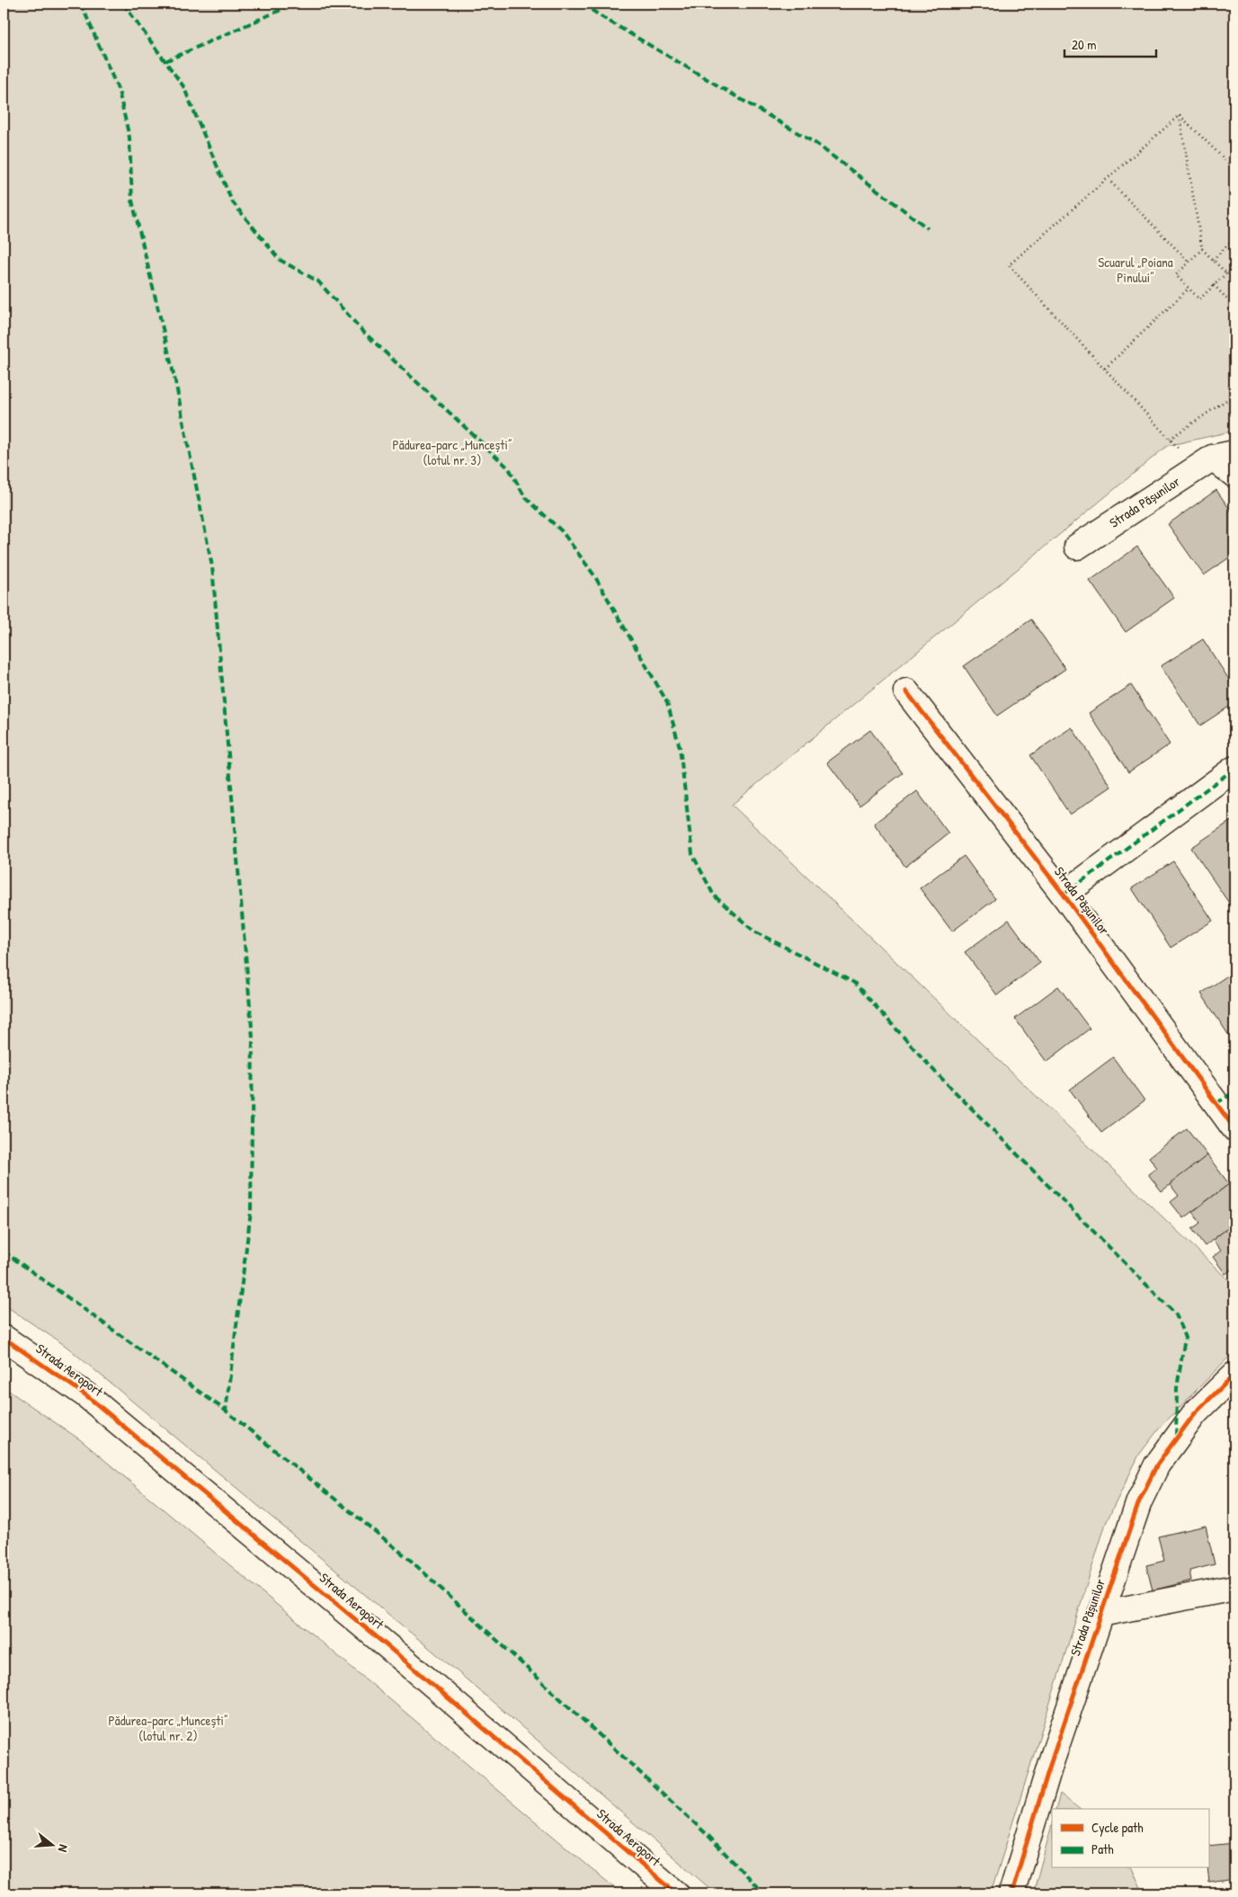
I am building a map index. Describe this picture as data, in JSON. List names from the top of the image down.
{
  "streets": {
    "street": ["Strada Pășunilor", "Strada Aeroport"]
  },
  "parks": ["Scuarul „Poiana Pinului”", "Pădurea-parc „Muncești” (lotul nr. 3)", "Pădurea-parc „Muncești” (lotul nr. 2)"],
  "legend": ["Cycle path", "Path"],
  "scale_bar": "20 m",
  "north": "right"
}
